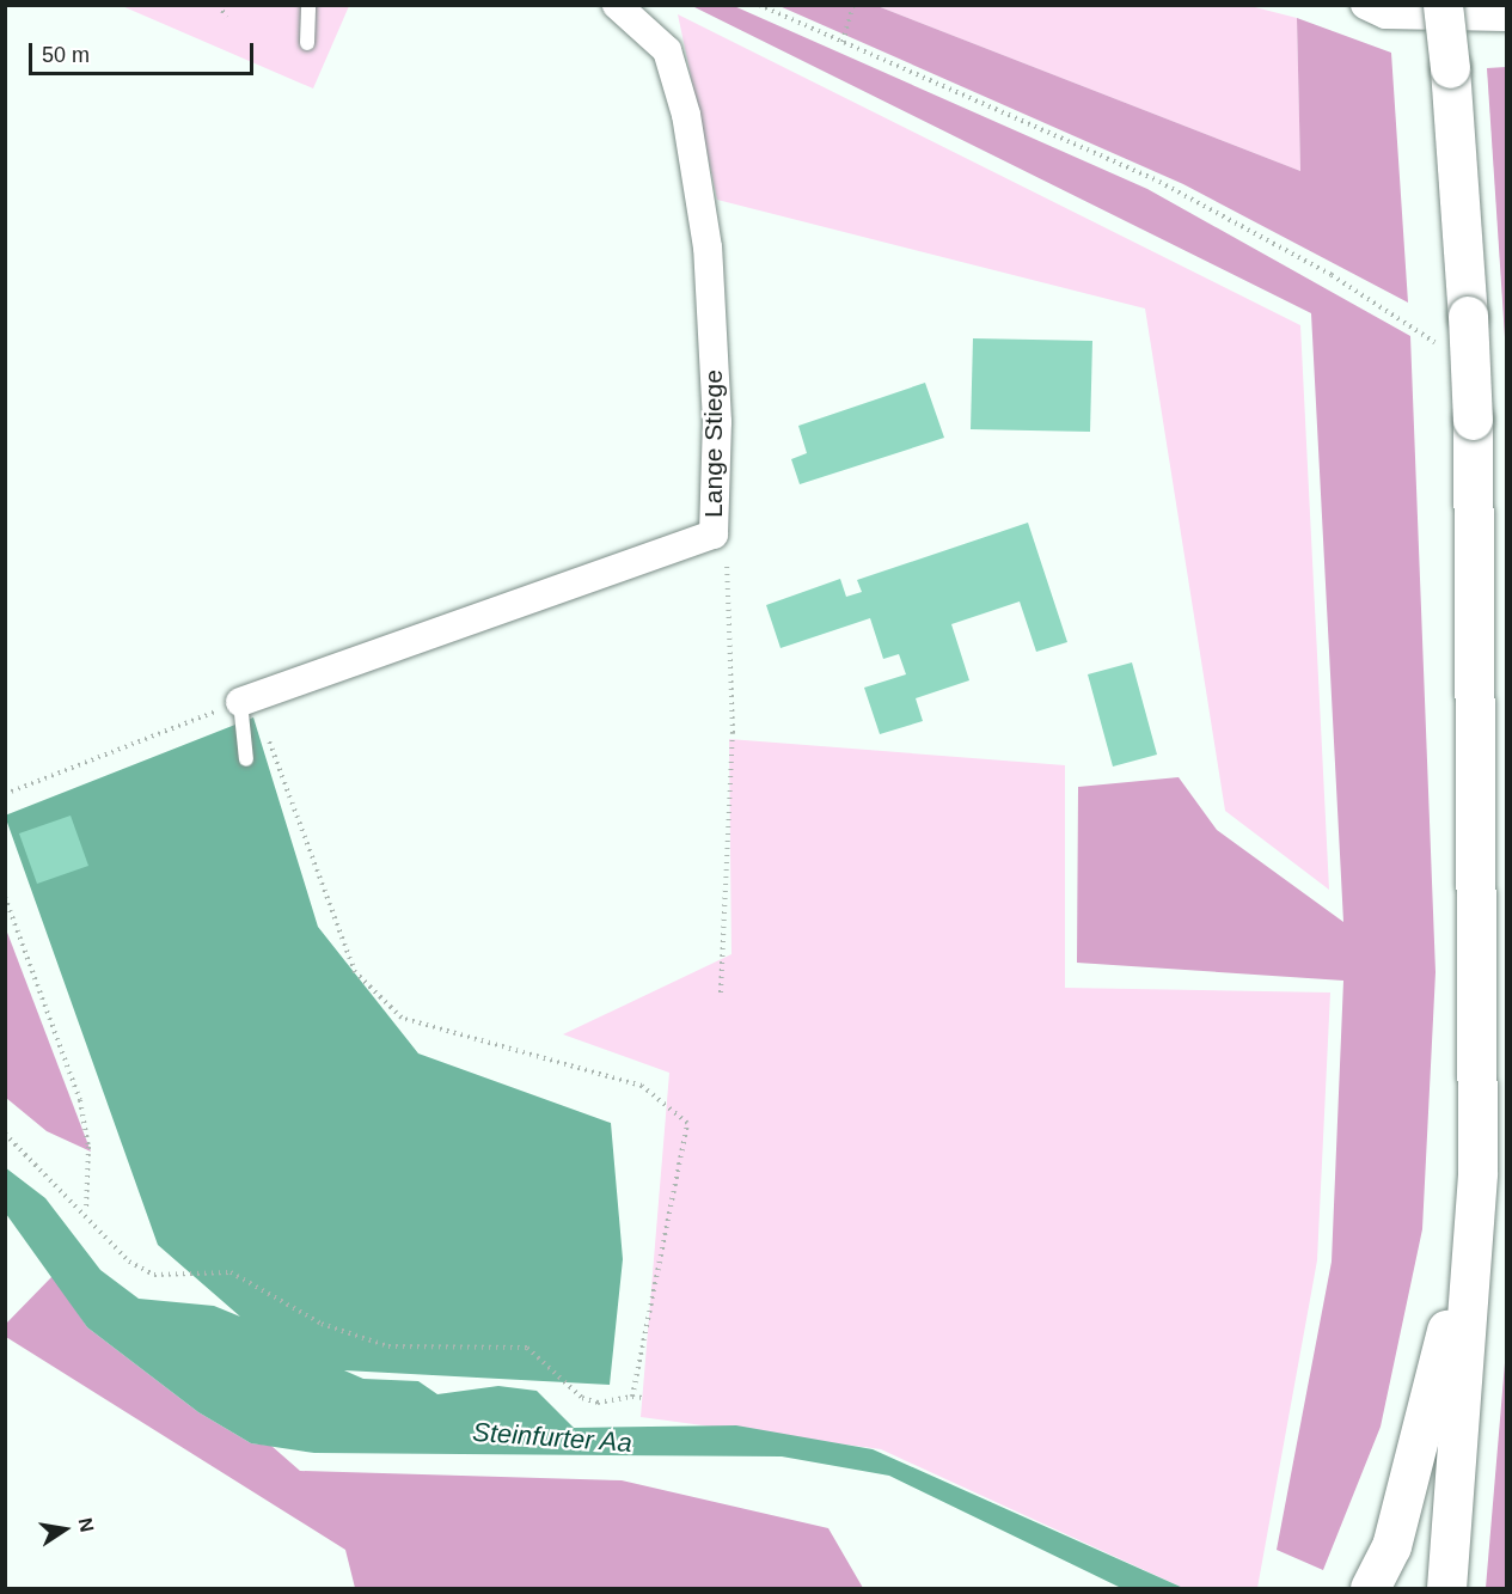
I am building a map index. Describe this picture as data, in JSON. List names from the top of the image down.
{
  "streets": {
    "street": ["Lange Stiege"]
  },
  "water": ["Steinfurter Aa"],
  "scale_bar": "50 m",
  "north": "right"
}
